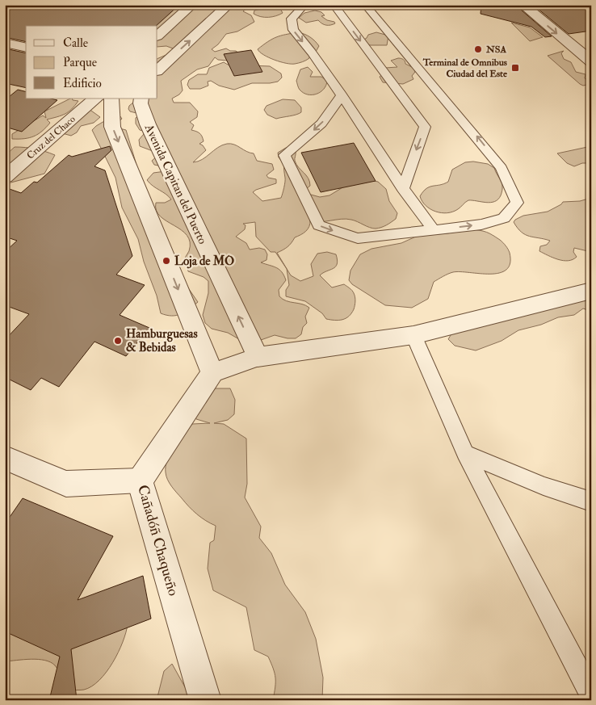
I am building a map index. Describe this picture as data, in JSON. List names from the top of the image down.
{
  "streets": {
    "street": ["Cruz del Chaco", "Avenida Capitan del Puerto", "Cañadóñ Chaqueño"]
  },
  "places": {
    "other": ["NSA", "Loja de MO", "Hamburguesas & Bebidas"],
    "transit": ["Terminal de Omnibus Ciudad del Este"]
  },
  "legend": ["Calle", "Parque", "Edificio"]
}
